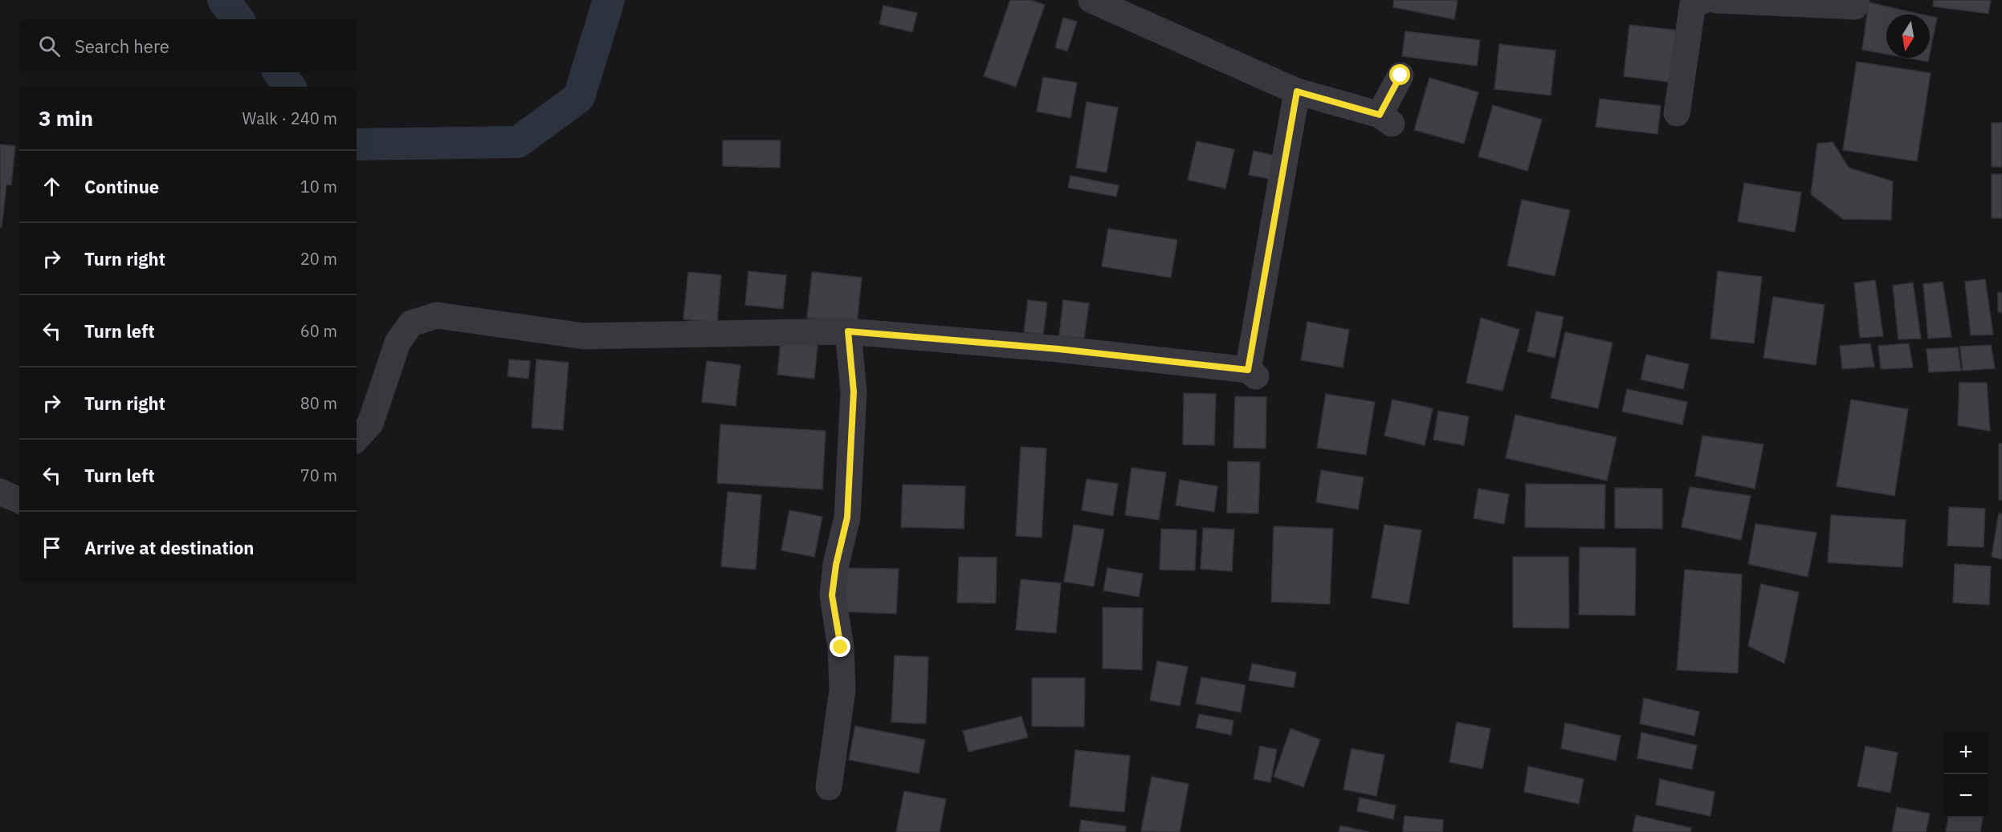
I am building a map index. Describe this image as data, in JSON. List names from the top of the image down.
{
  "north": "bottom",
  "page": {
    "search": "Search here",
    "heading": ["3 min", "Walk · 240 m"],
    "list": [
      ["Continue", "10 m"],
      ["Turn right", "20 m"],
      ["Turn left", "60 m"],
      ["Turn right", "80 m"],
      ["Turn left", "70 m"],
      "Arrive at destination"
    ],
    "map_buttons": ["+", "−"]
  }
}
